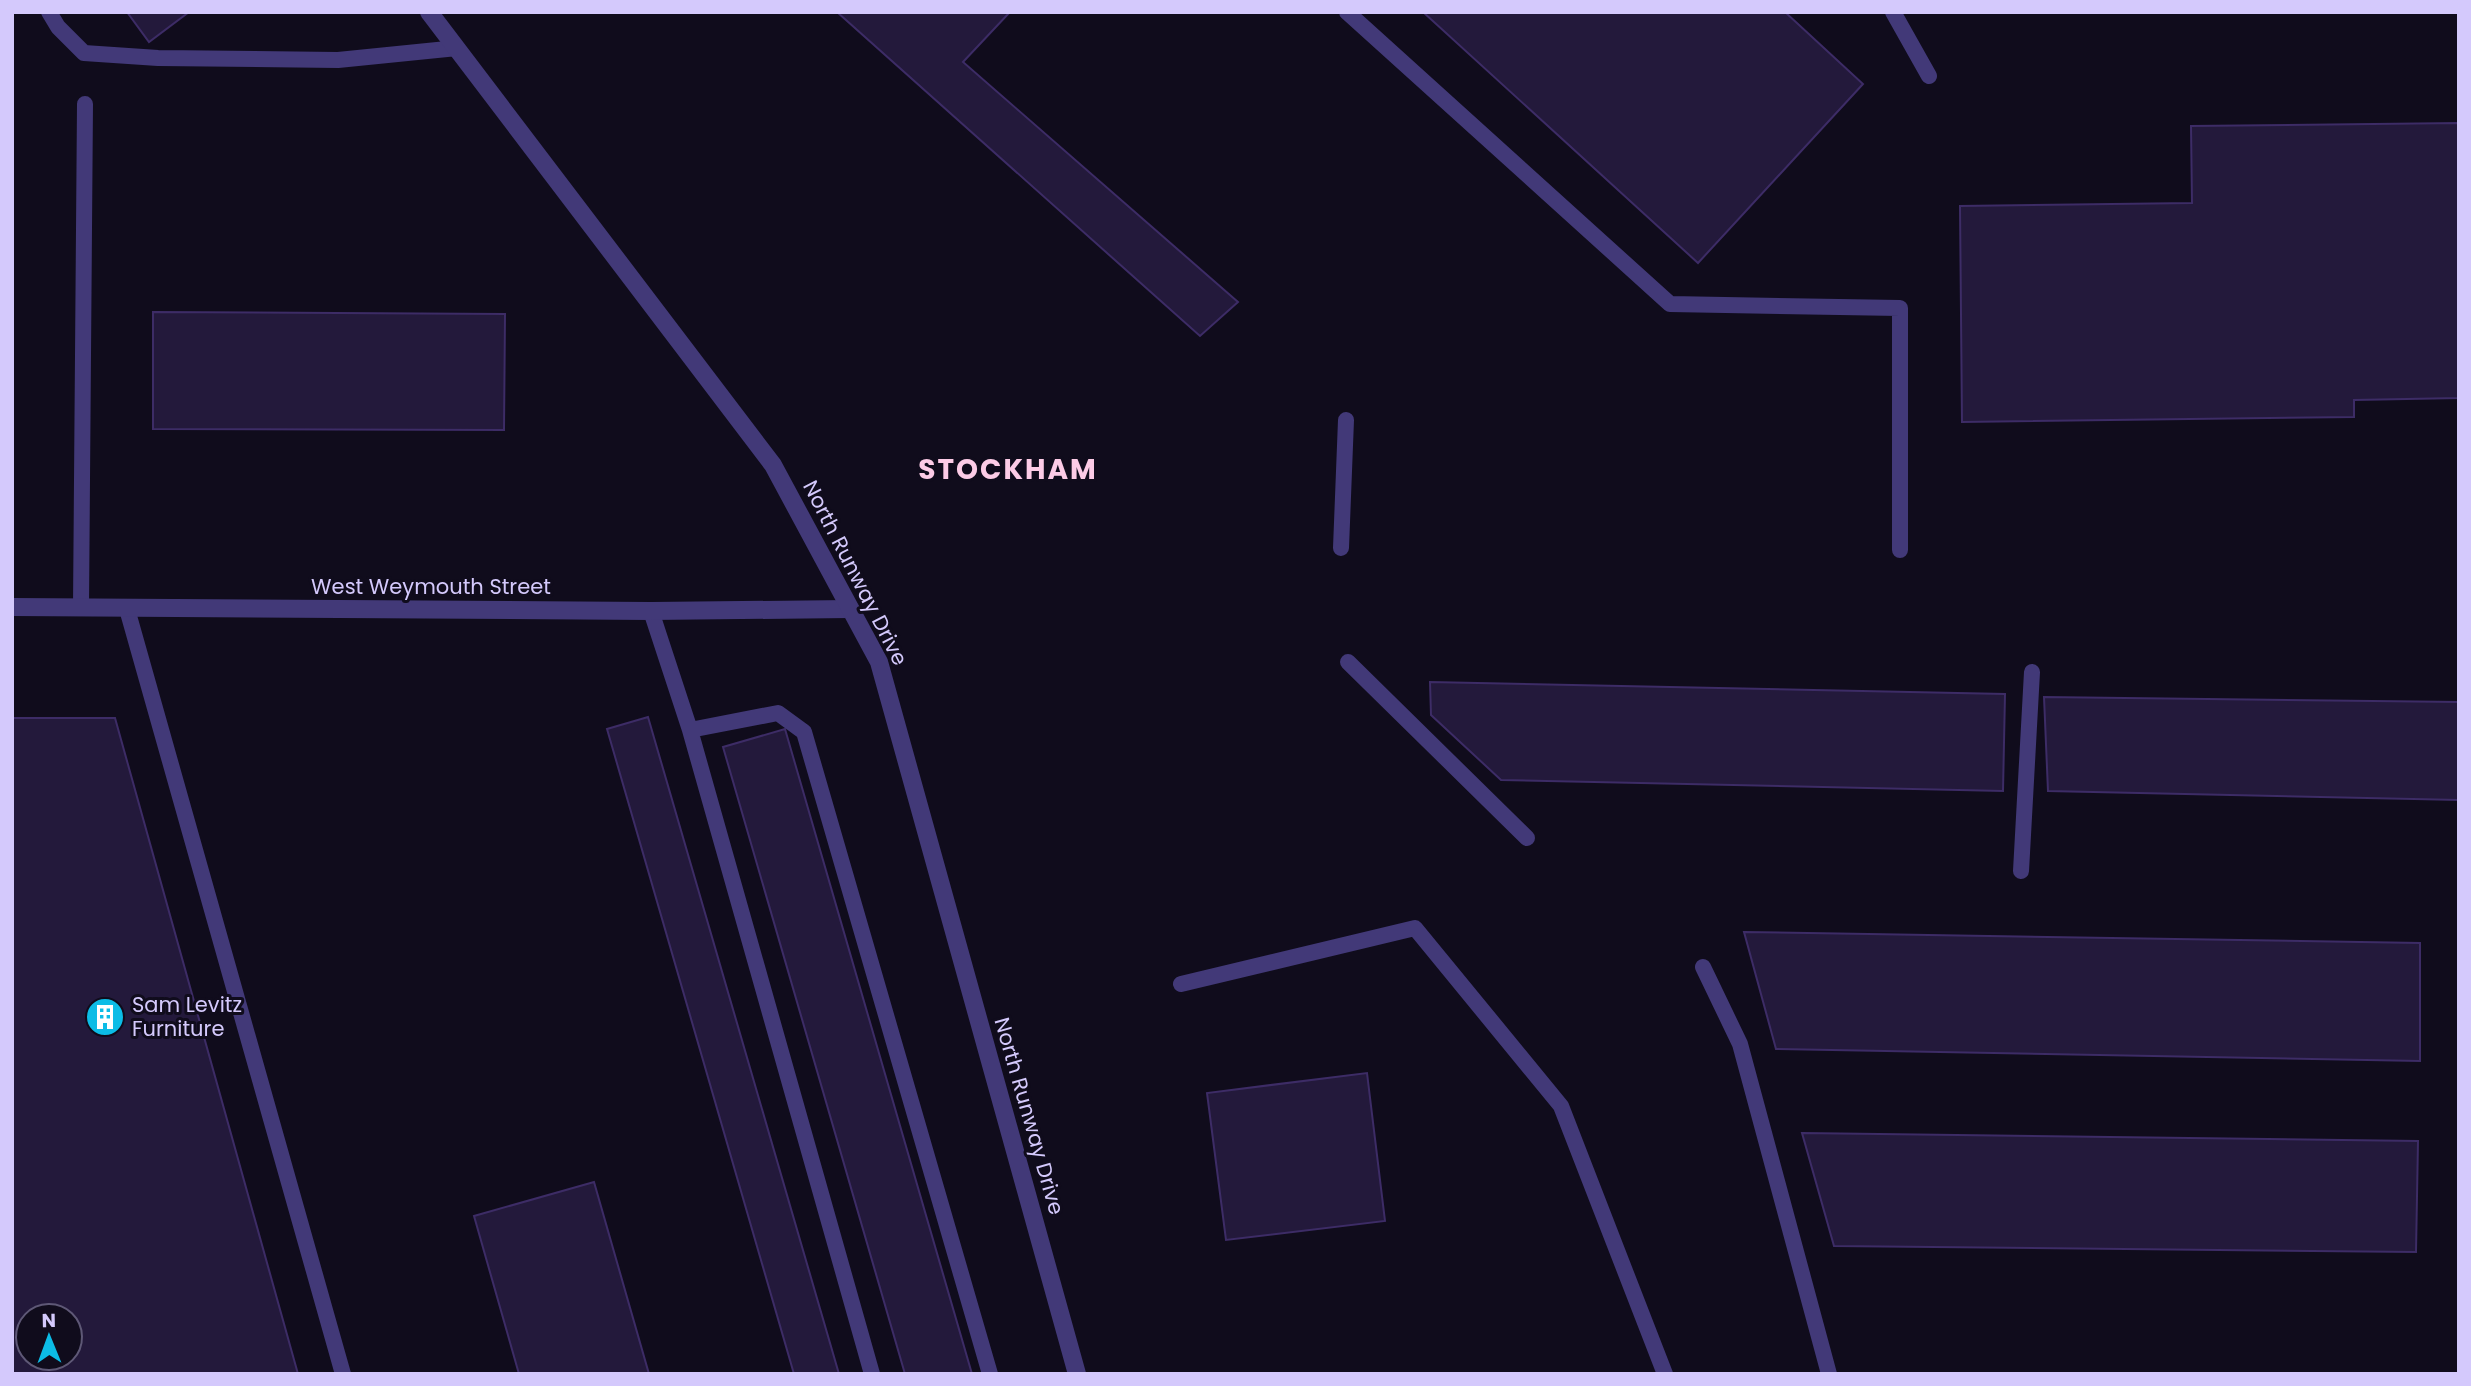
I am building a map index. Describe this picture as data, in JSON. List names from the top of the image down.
{
  "streets": {
    "street": ["North Runway Drive", "West Weymouth Street"]
  },
  "crossings": [
    ["North Runway Drive", "West Weymouth Street"]
  ],
  "districts": ["STOCKHAM"],
  "places": {
    "building": ["Sam Levitz Furniture"]
  },
  "north": "top"
}
